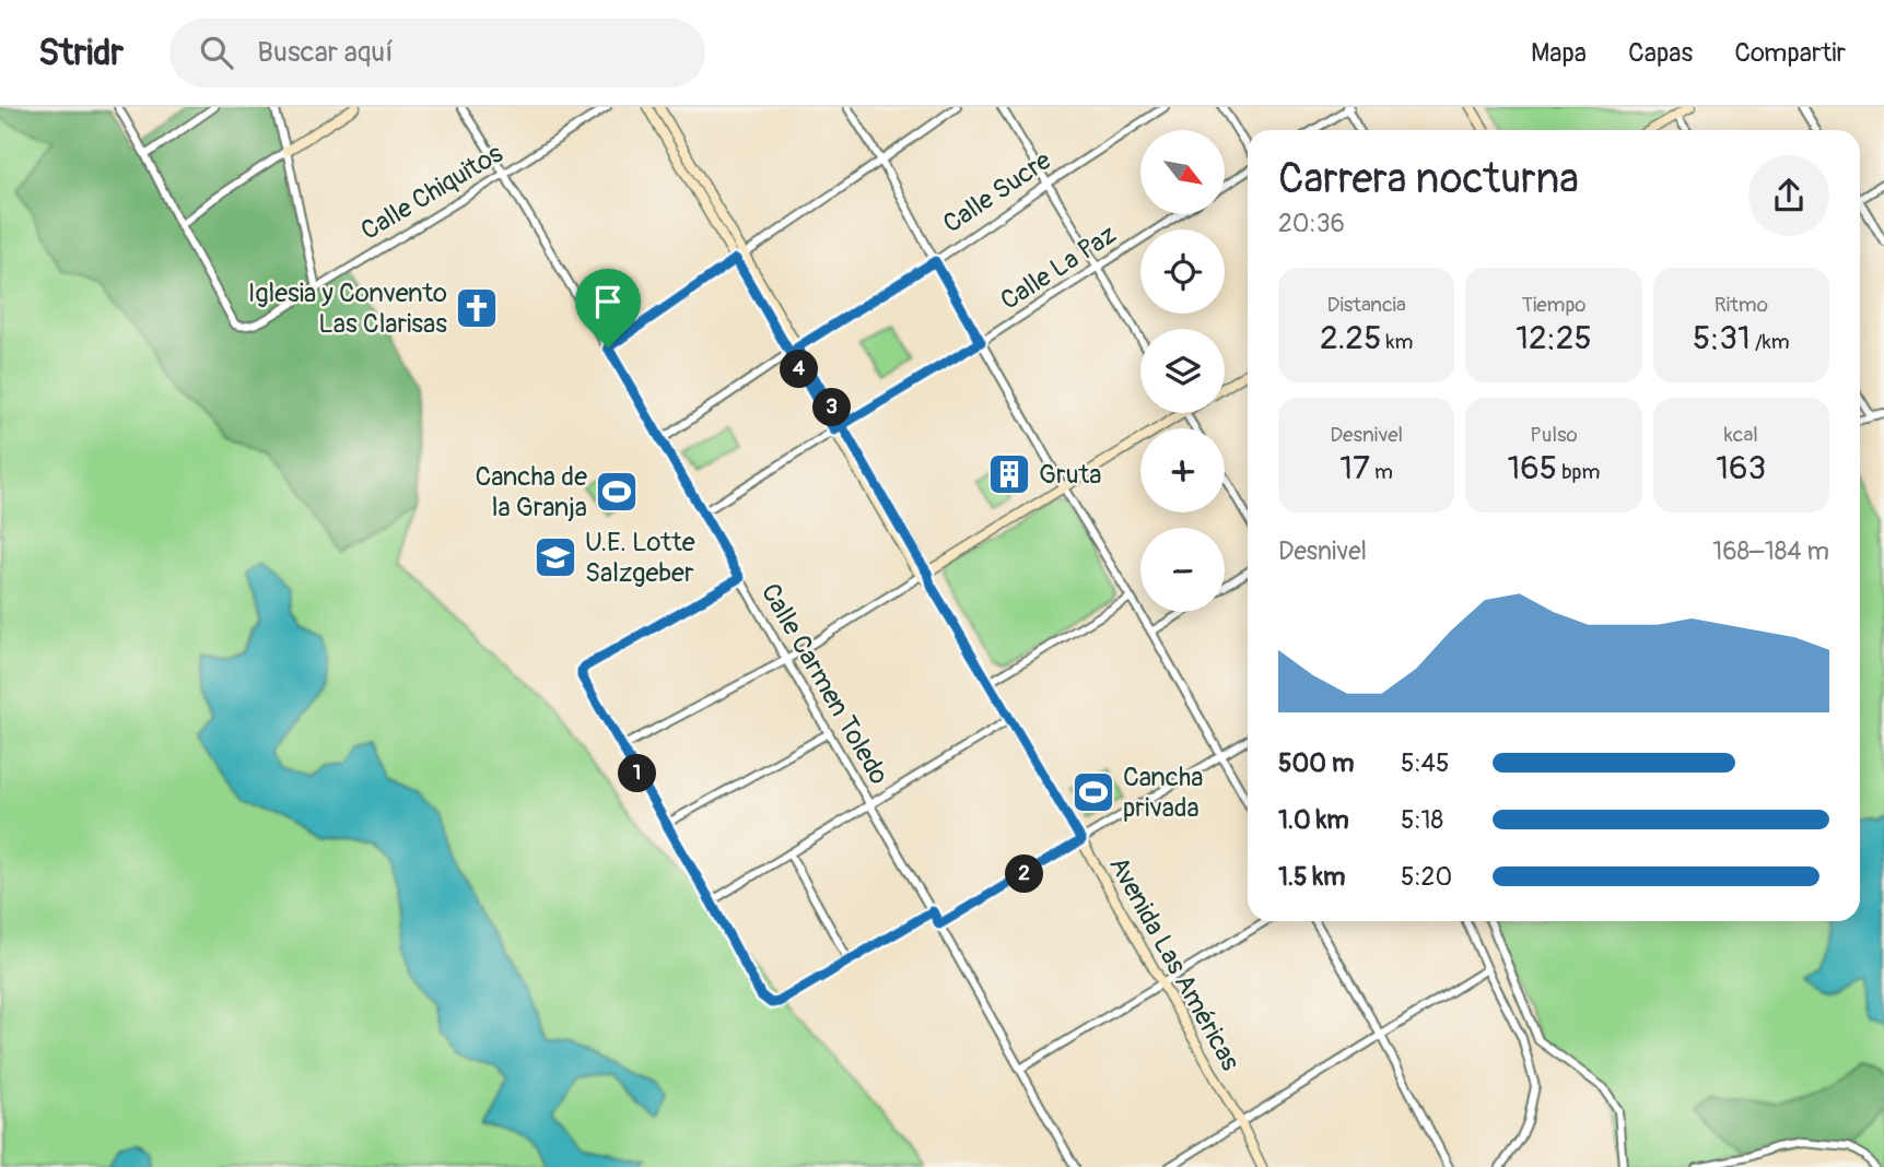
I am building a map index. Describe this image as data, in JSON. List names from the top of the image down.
{
  "streets": {
    "main road": ["Avenida Las Américas"],
    "street": [
      "Calle Chiquitos",
      "Calle Sucre",
      "Calle La Paz",
      "Calle Carmen Toledo"
    ]
  },
  "crossings": [
    ["Calle Chiquitos", "Calle Carmen Toledo"],
    ["Calle Sucre", "Calle Carmen Toledo"],
    ["Calle Sucre", "Avenida Las Américas"],
    ["Calle La Paz", "Calle Carmen Toledo"],
    ["Calle La Paz", "Avenida Las Américas"]
  ],
  "places": {
    "church": ["Iglesia y Convento Las Clarisas"],
    "building": ["Gruta"],
    "sports": ["Cancha de la Granja", "Cancha privada"],
    "school or university": ["U.E. Lotte Salzgeber"]
  },
  "north": "bottom right",
  "page": {
    "header": "Stridr",
    "search": "Buscar aquí",
    "nav": ["Mapa", "Capas", "Compartir"],
    "map_buttons": ["+", "−"],
    "heading": ["Carrera nocturna", "20:36"],
    "stats": [
      ["Distancia", "2.25 km"],
      ["Tiempo", "12:25"],
      ["Ritmo", "5:31 /km"],
      ["Desnivel", "17 m"],
      ["Pulso", "165 bpm"],
      ["kcal", "163"]
    ],
    "pins": [
      "4",
      "3",
      "1",
      "2"
    ],
    "chart": ["Desnivel", "168–184 m"],
    "list": [
      {
        "name": "500 m",
        "note": "5:45"
      },
      {
        "name": "1.0 km",
        "note": "5:18"
      },
      {
        "name": "1.5 km",
        "note": "5:20"
      }
    ]
  }
}
